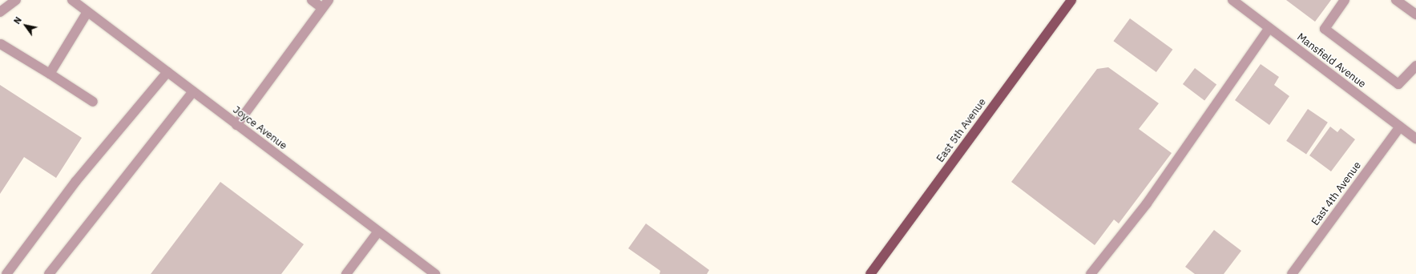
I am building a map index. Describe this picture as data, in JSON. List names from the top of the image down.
{
  "streets": {
    "main road": ["East 5th Avenue"],
    "street": ["Mansfield Avenue", "Joyce Avenue", "East 4th Avenue"]
  },
  "crossings": [
    ["Mansfield Avenue", "East 4th Avenue"]
  ],
  "north": "top left"
}
